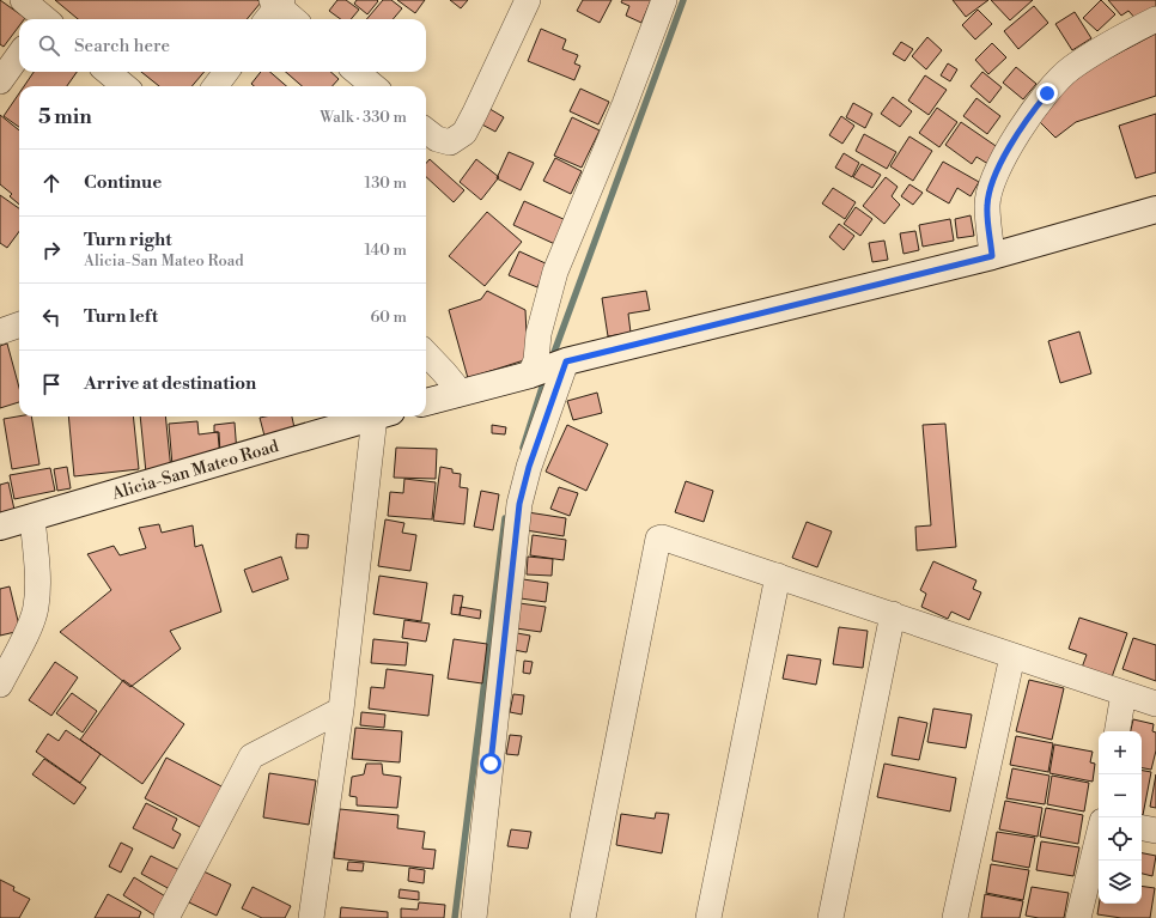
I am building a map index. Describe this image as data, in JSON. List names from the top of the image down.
{
  "streets": {
    "main road": ["Alicia-San Mateo Road"]
  },
  "page": {
    "search": "Search here",
    "heading": ["5 min", "Walk · 330 m"],
    "list": [
      ["Continue", "130 m"],
      ["Turn right", "Alicia-San Mateo Road", "140 m"],
      ["Turn left", "60 m"],
      "Arrive at destination"
    ],
    "map_buttons": ["+", "−"]
  }
}
